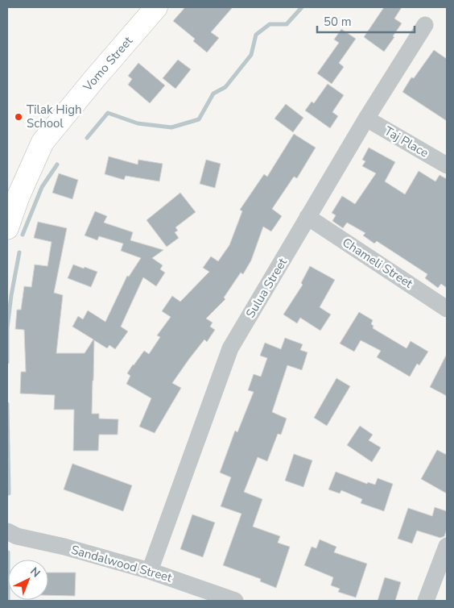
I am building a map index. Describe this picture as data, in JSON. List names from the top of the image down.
{
  "streets": {
    "main road": ["Vomo Street"],
    "street": [
      "Taj Place",
      "Chameli Street",
      "Sulua Street",
      "Sandalwood Street"
    ]
  },
  "crossings": [
    ["Taj Place", "Sulua Street"],
    ["Chameli Street", "Sulua Street"],
    ["Sulua Street", "Sandalwood Street"]
  ],
  "places": ["Tilak High School"],
  "scale_bar": "50 m",
  "north": "top right"
}
